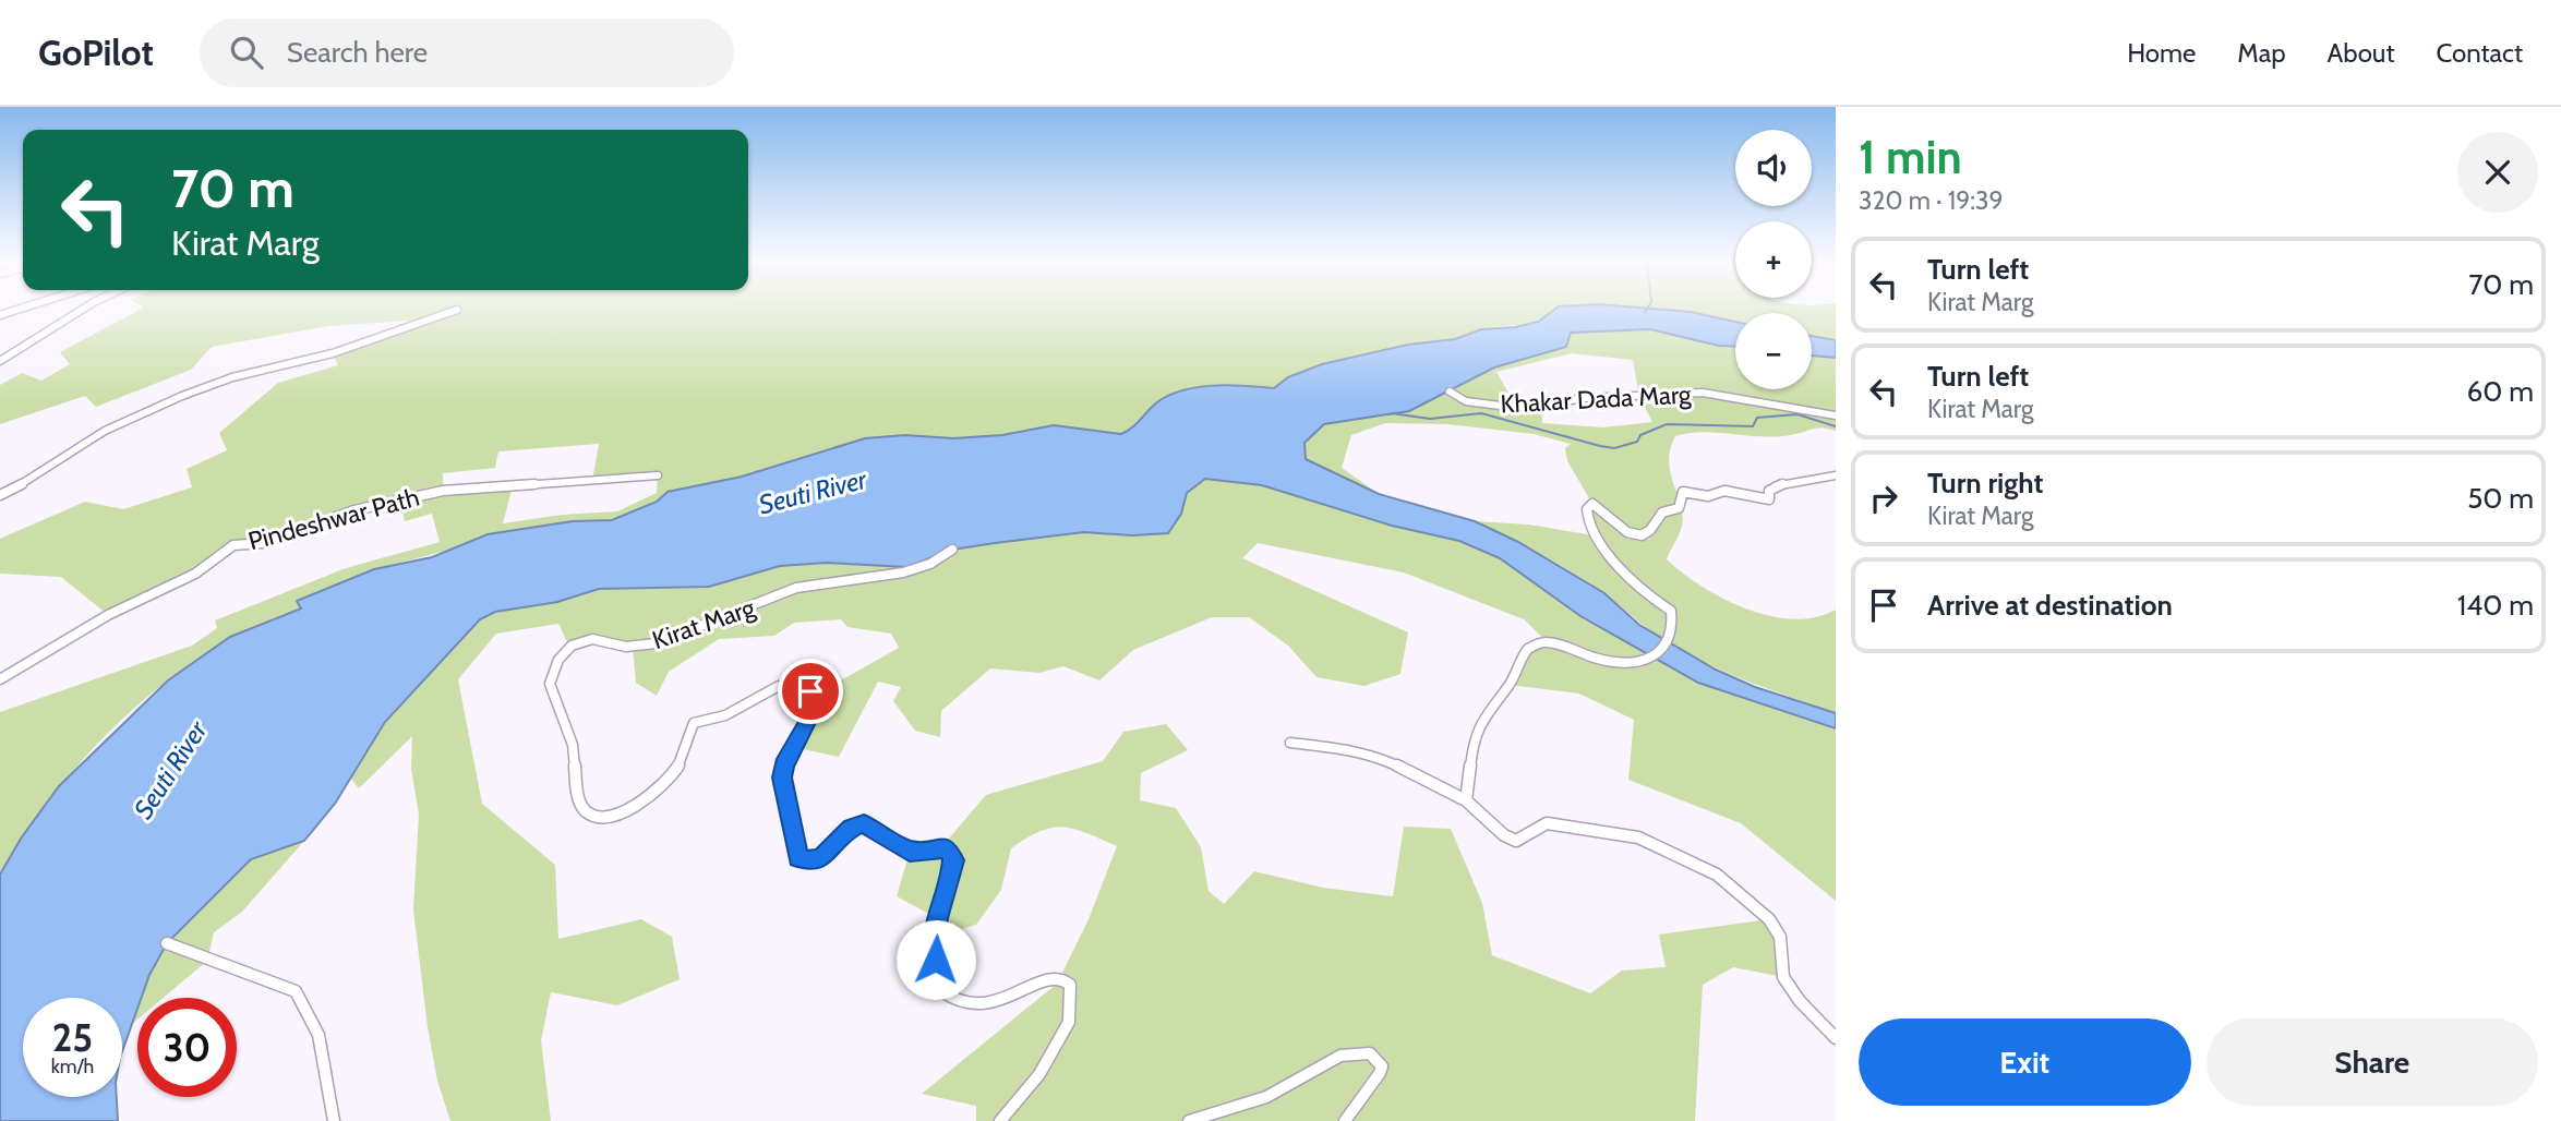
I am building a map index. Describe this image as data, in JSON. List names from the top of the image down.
{
  "streets": {
    "street": ["Khakar Dada Marg", "Pindeshwar Path", "Kirat Marg"]
  },
  "water": ["Seuti River"],
  "page": {
    "header": "GoPilot",
    "search": "Search here",
    "nav": [
      "Home",
      "Map",
      "About",
      "Contact"
    ],
    "heading": ["1 min", "320 m · 19:39"],
    "map_buttons": ["+", "−"],
    "turn": ["70 m", "Kirat Marg"],
    "list": [
      {
        "name": "Turn left",
        "note": "Kirat Marg",
        "value": "70 m"
      },
      {
        "name": "Turn left",
        "note": "Kirat Marg",
        "value": "60 m"
      },
      {
        "name": "Turn right",
        "note": "Kirat Marg",
        "value": "50 m"
      },
      {
        "name": "Arrive at destination",
        "value": "140 m"
      }
    ],
    "speed": "25 km/h",
    "limit": "30",
    "buttons": ["Exit", "Share"]
  }
}
